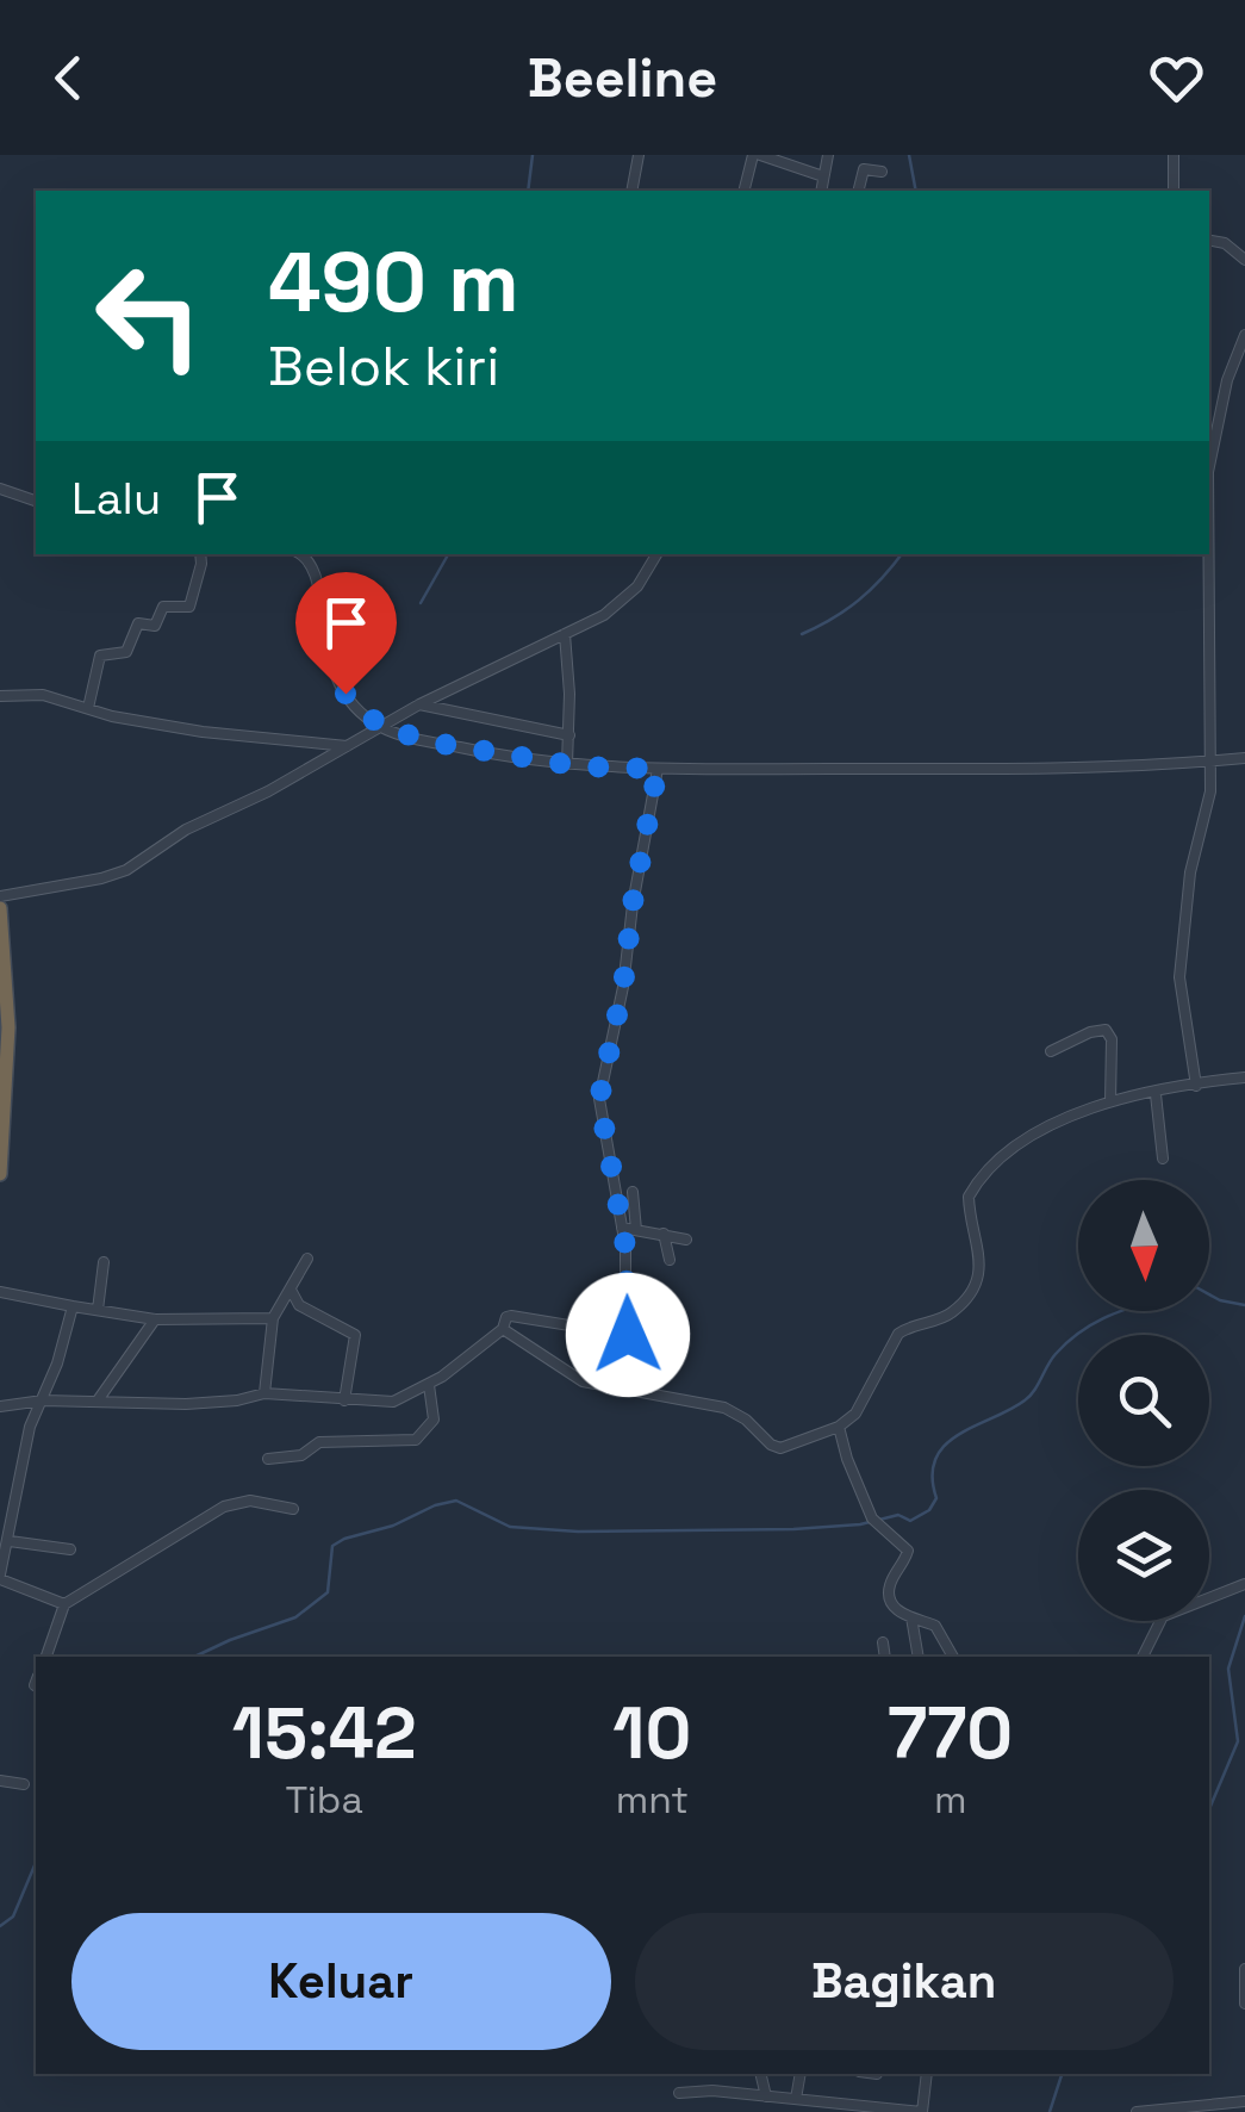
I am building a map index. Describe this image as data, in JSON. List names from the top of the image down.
{
  "north": "bottom",
  "page": {
    "header": "Beeline",
    "turn": ["490 m", "Belok kiri"],
    "then": "Lalu",
    "eta": [
      "15:42",
      "Tiba",
      "10",
      "mnt",
      "770",
      "m"
    ],
    "buttons": ["Keluar", "Bagikan"]
  }
}
